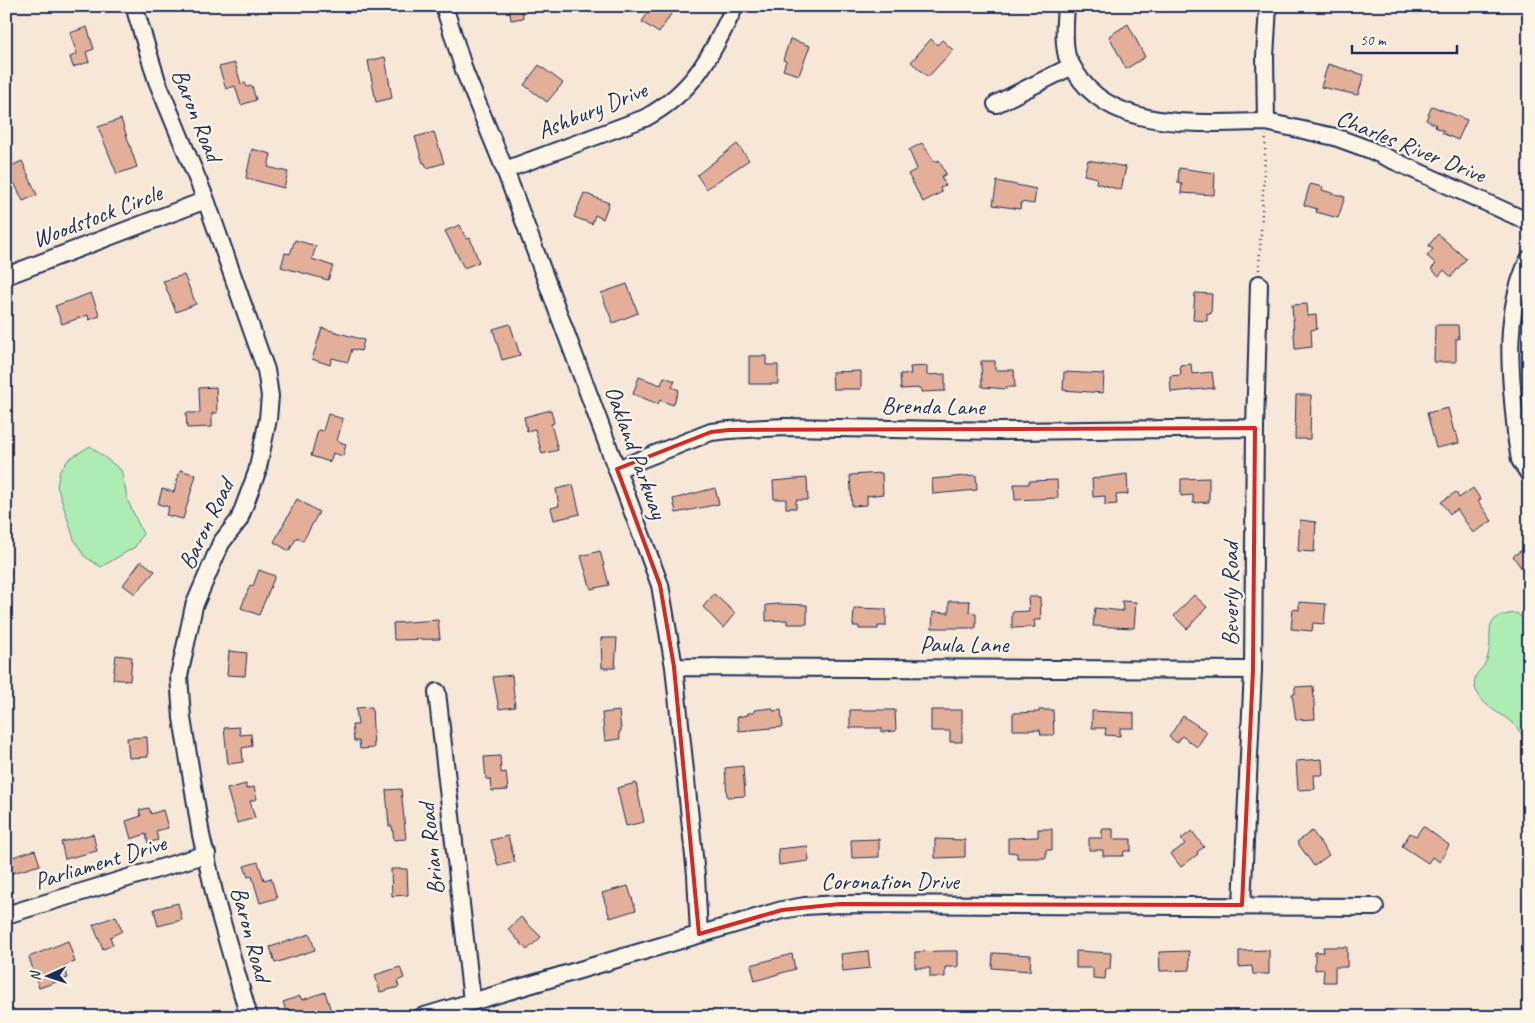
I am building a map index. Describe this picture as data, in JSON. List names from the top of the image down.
{
  "streets": {
    "street": [
      "Ashbury Drive",
      "Baron Road",
      "Charles River Drive",
      "Woodstock Circle",
      "Brenda Lane",
      "Oakland Parkway",
      "Beverly Road",
      "Paula Lane",
      "Brian Road",
      "Parliament Drive",
      "Coronation Drive"
    ]
  },
  "crossings": [
    ["Ashbury Drive", "Oakland Parkway"],
    ["Baron Road", "Woodstock Circle"],
    ["Baron Road", "Parliament Drive"],
    ["Brenda Lane", "Oakland Parkway"],
    ["Brenda Lane", "Beverly Road"],
    ["Oakland Parkway", "Paula Lane"],
    ["Oakland Parkway", "Coronation Drive"],
    ["Beverly Road", "Paula Lane"],
    ["Beverly Road", "Coronation Drive"],
    ["Brian Road", "Coronation Drive"]
  ],
  "scale_bar": "50 m",
  "north": "left"
}
